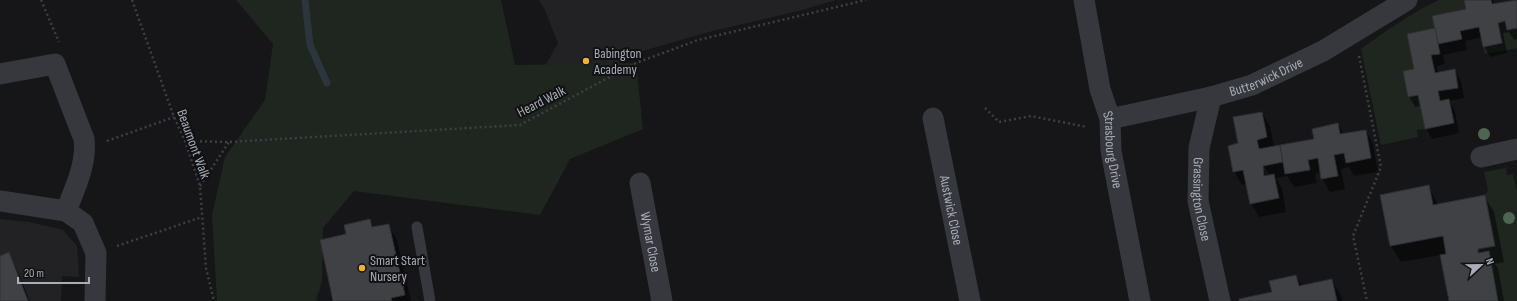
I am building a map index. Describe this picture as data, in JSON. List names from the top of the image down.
{
  "streets": {
    "street": [
      "Butterwick Drive",
      "Strasbourg Drive",
      "Grassington Close",
      "Austwick Close",
      "Wymar Close"
    ],
    "path": ["Heard Walk", "Beaumont Walk"]
  },
  "crossings": [
    ["Butterwick Drive", "Strasbourg Drive"],
    ["Butterwick Drive", "Grassington Close"],
    ["Heard Walk", "Beaumont Walk"]
  ],
  "places": ["Babington Academy", "Smart Start Nursery"],
  "scale_bar": "20 m",
  "north": "right"
}
